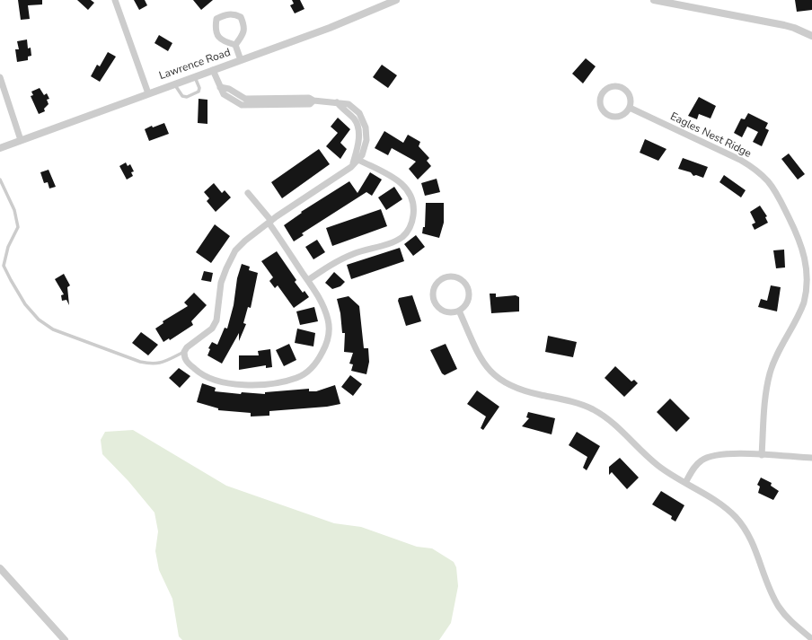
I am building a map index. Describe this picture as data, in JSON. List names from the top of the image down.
{
  "streets": {
    "street": ["Lawrence Road", "Eagles Nest Ridge"]
  }
}
